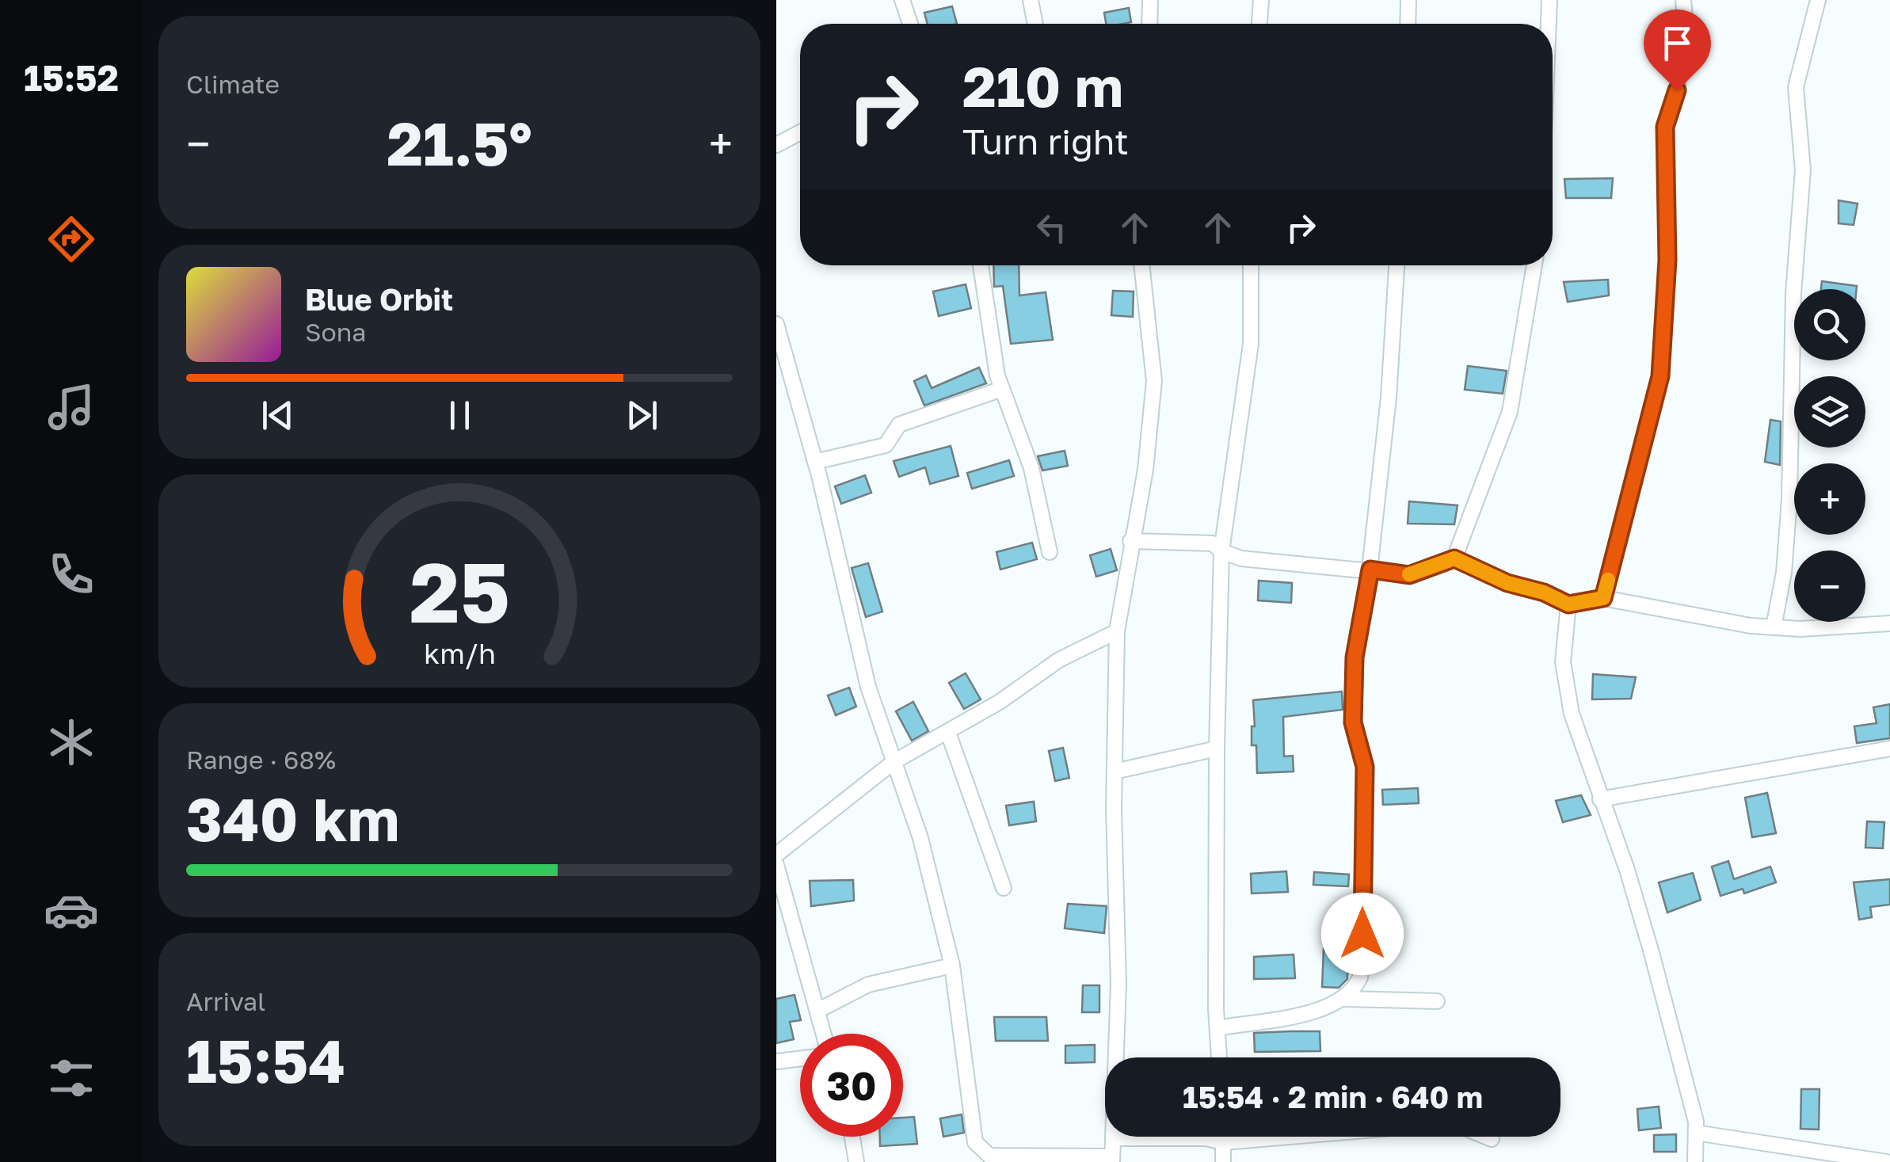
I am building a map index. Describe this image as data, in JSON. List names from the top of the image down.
{
  "page": {
    "tabs": "15:52",
    "tile": [
      "Climate",
      ["Range · 68%", "340 km"],
      ["Arrival", "15:54"]
    ],
    "turn": ["210 m", "Turn right"],
    "heat": ["−", "21.5°", "+"],
    "song": ["Blue Orbit", "Sona"],
    "map_buttons": ["+", "−"],
    "limit": "30",
    "trip": "15:54 · 2 min · 640 m",
    "gauge": ["25", "km/h"]
  }
}
